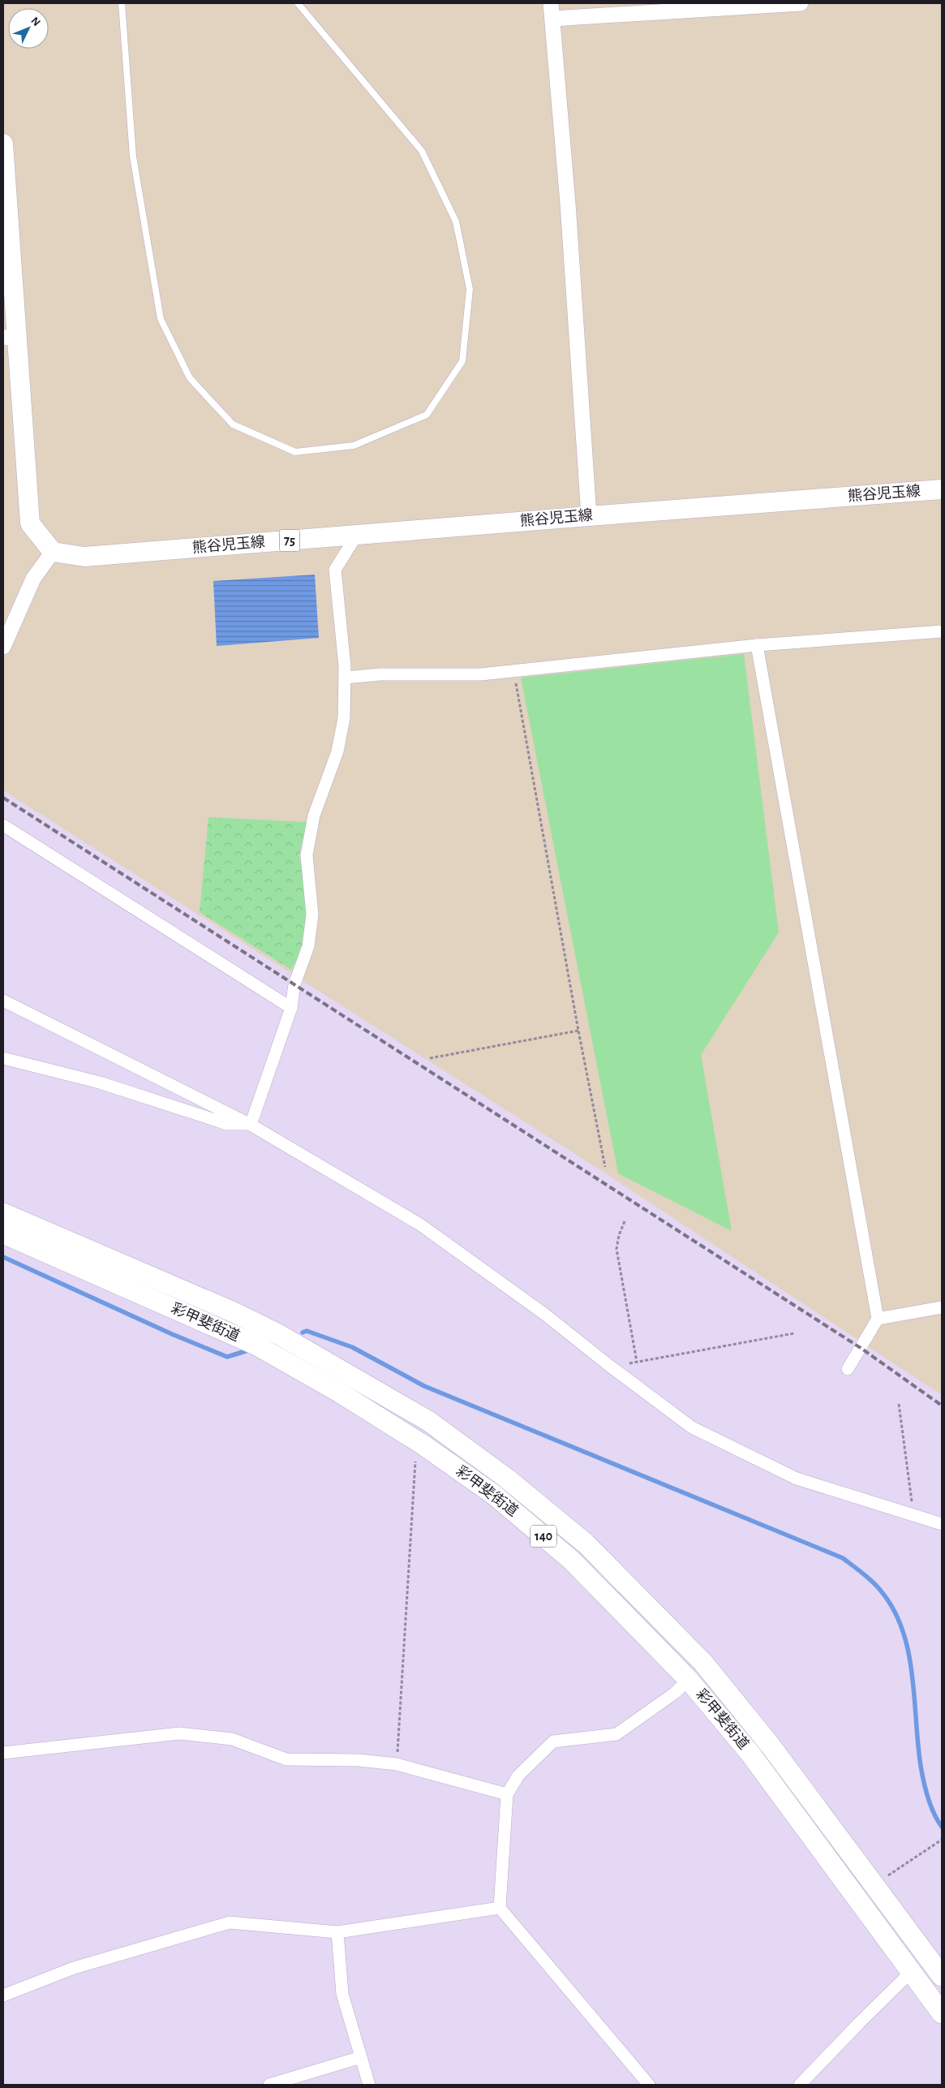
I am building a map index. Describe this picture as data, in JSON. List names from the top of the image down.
{
  "streets": {
    "highway": ["彩甲斐街道", "140"],
    "main road": ["熊谷児玉線", "75"]
  },
  "north": "top right"
}
